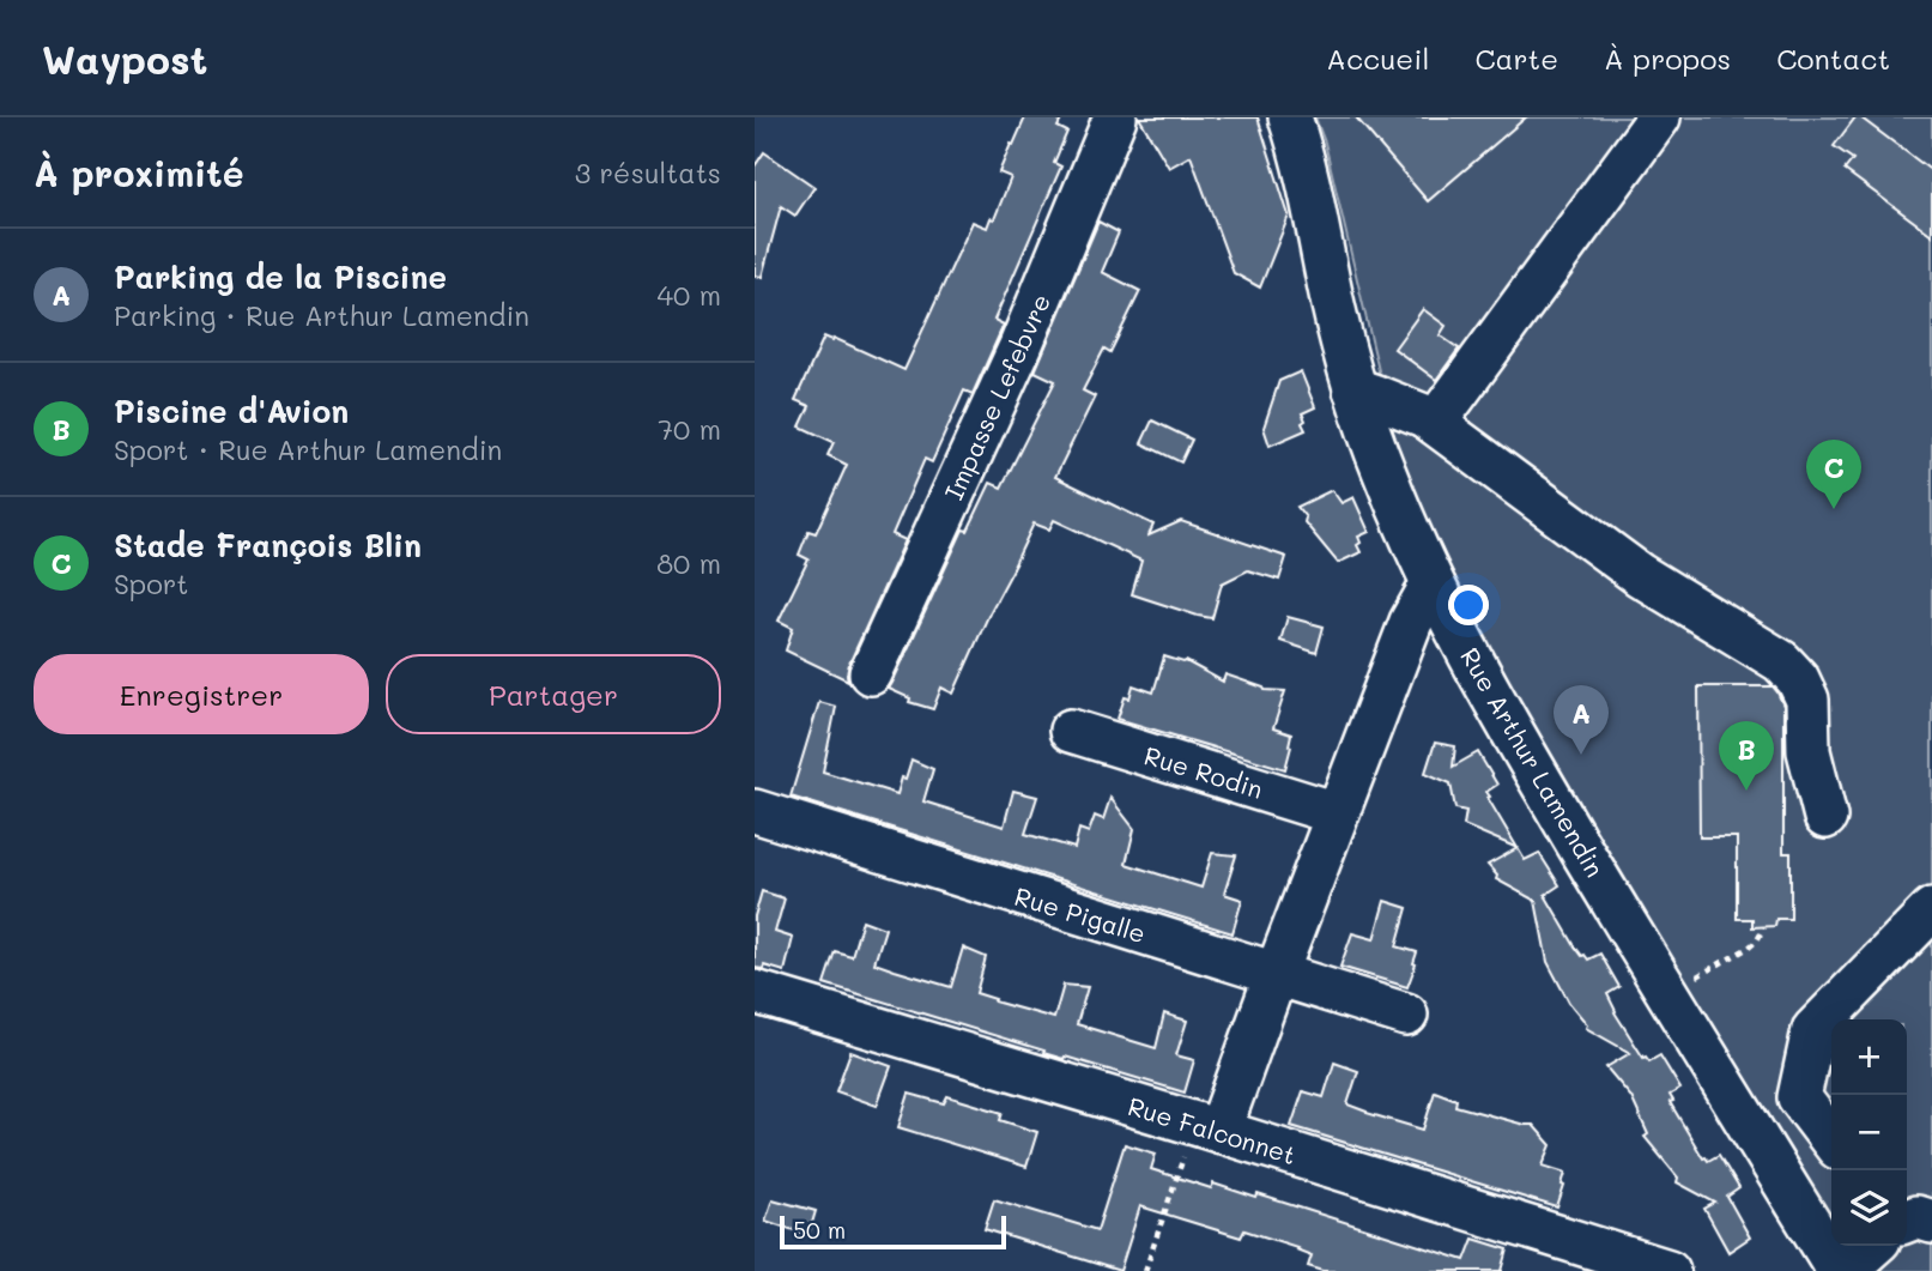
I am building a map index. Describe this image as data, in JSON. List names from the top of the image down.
{
  "streets": {
    "street": [
      "Impasse Lefebvre",
      "Rue Arthur Lamendin",
      "Rue Rodin",
      "Rue Pigalle",
      "Rue Falconnet"
    ]
  },
  "scale_bar": "50 m",
  "page": {
    "header": "Waypost",
    "nav": [
      "Accueil",
      "Carte",
      "À propos",
      "Contact"
    ],
    "heading": ["À proximité", "3 résultats"],
    "list": [
      {
        "mark": "A",
        "name": "Parking de la Piscine",
        "note": "Parking · Rue Arthur Lamendin",
        "value": "40 m"
      },
      {
        "mark": "B",
        "name": "Piscine d'Avion",
        "note": "Sport · Rue Arthur Lamendin",
        "value": "70 m"
      },
      {
        "mark": "C",
        "name": "Stade François Blin",
        "note": "Sport",
        "value": "80 m"
      }
    ],
    "pins": ["C", "A", "B"],
    "buttons": ["Enregistrer", "Partager"],
    "map_buttons": ["+", "−"],
    "scale": "50 m"
  }
}
